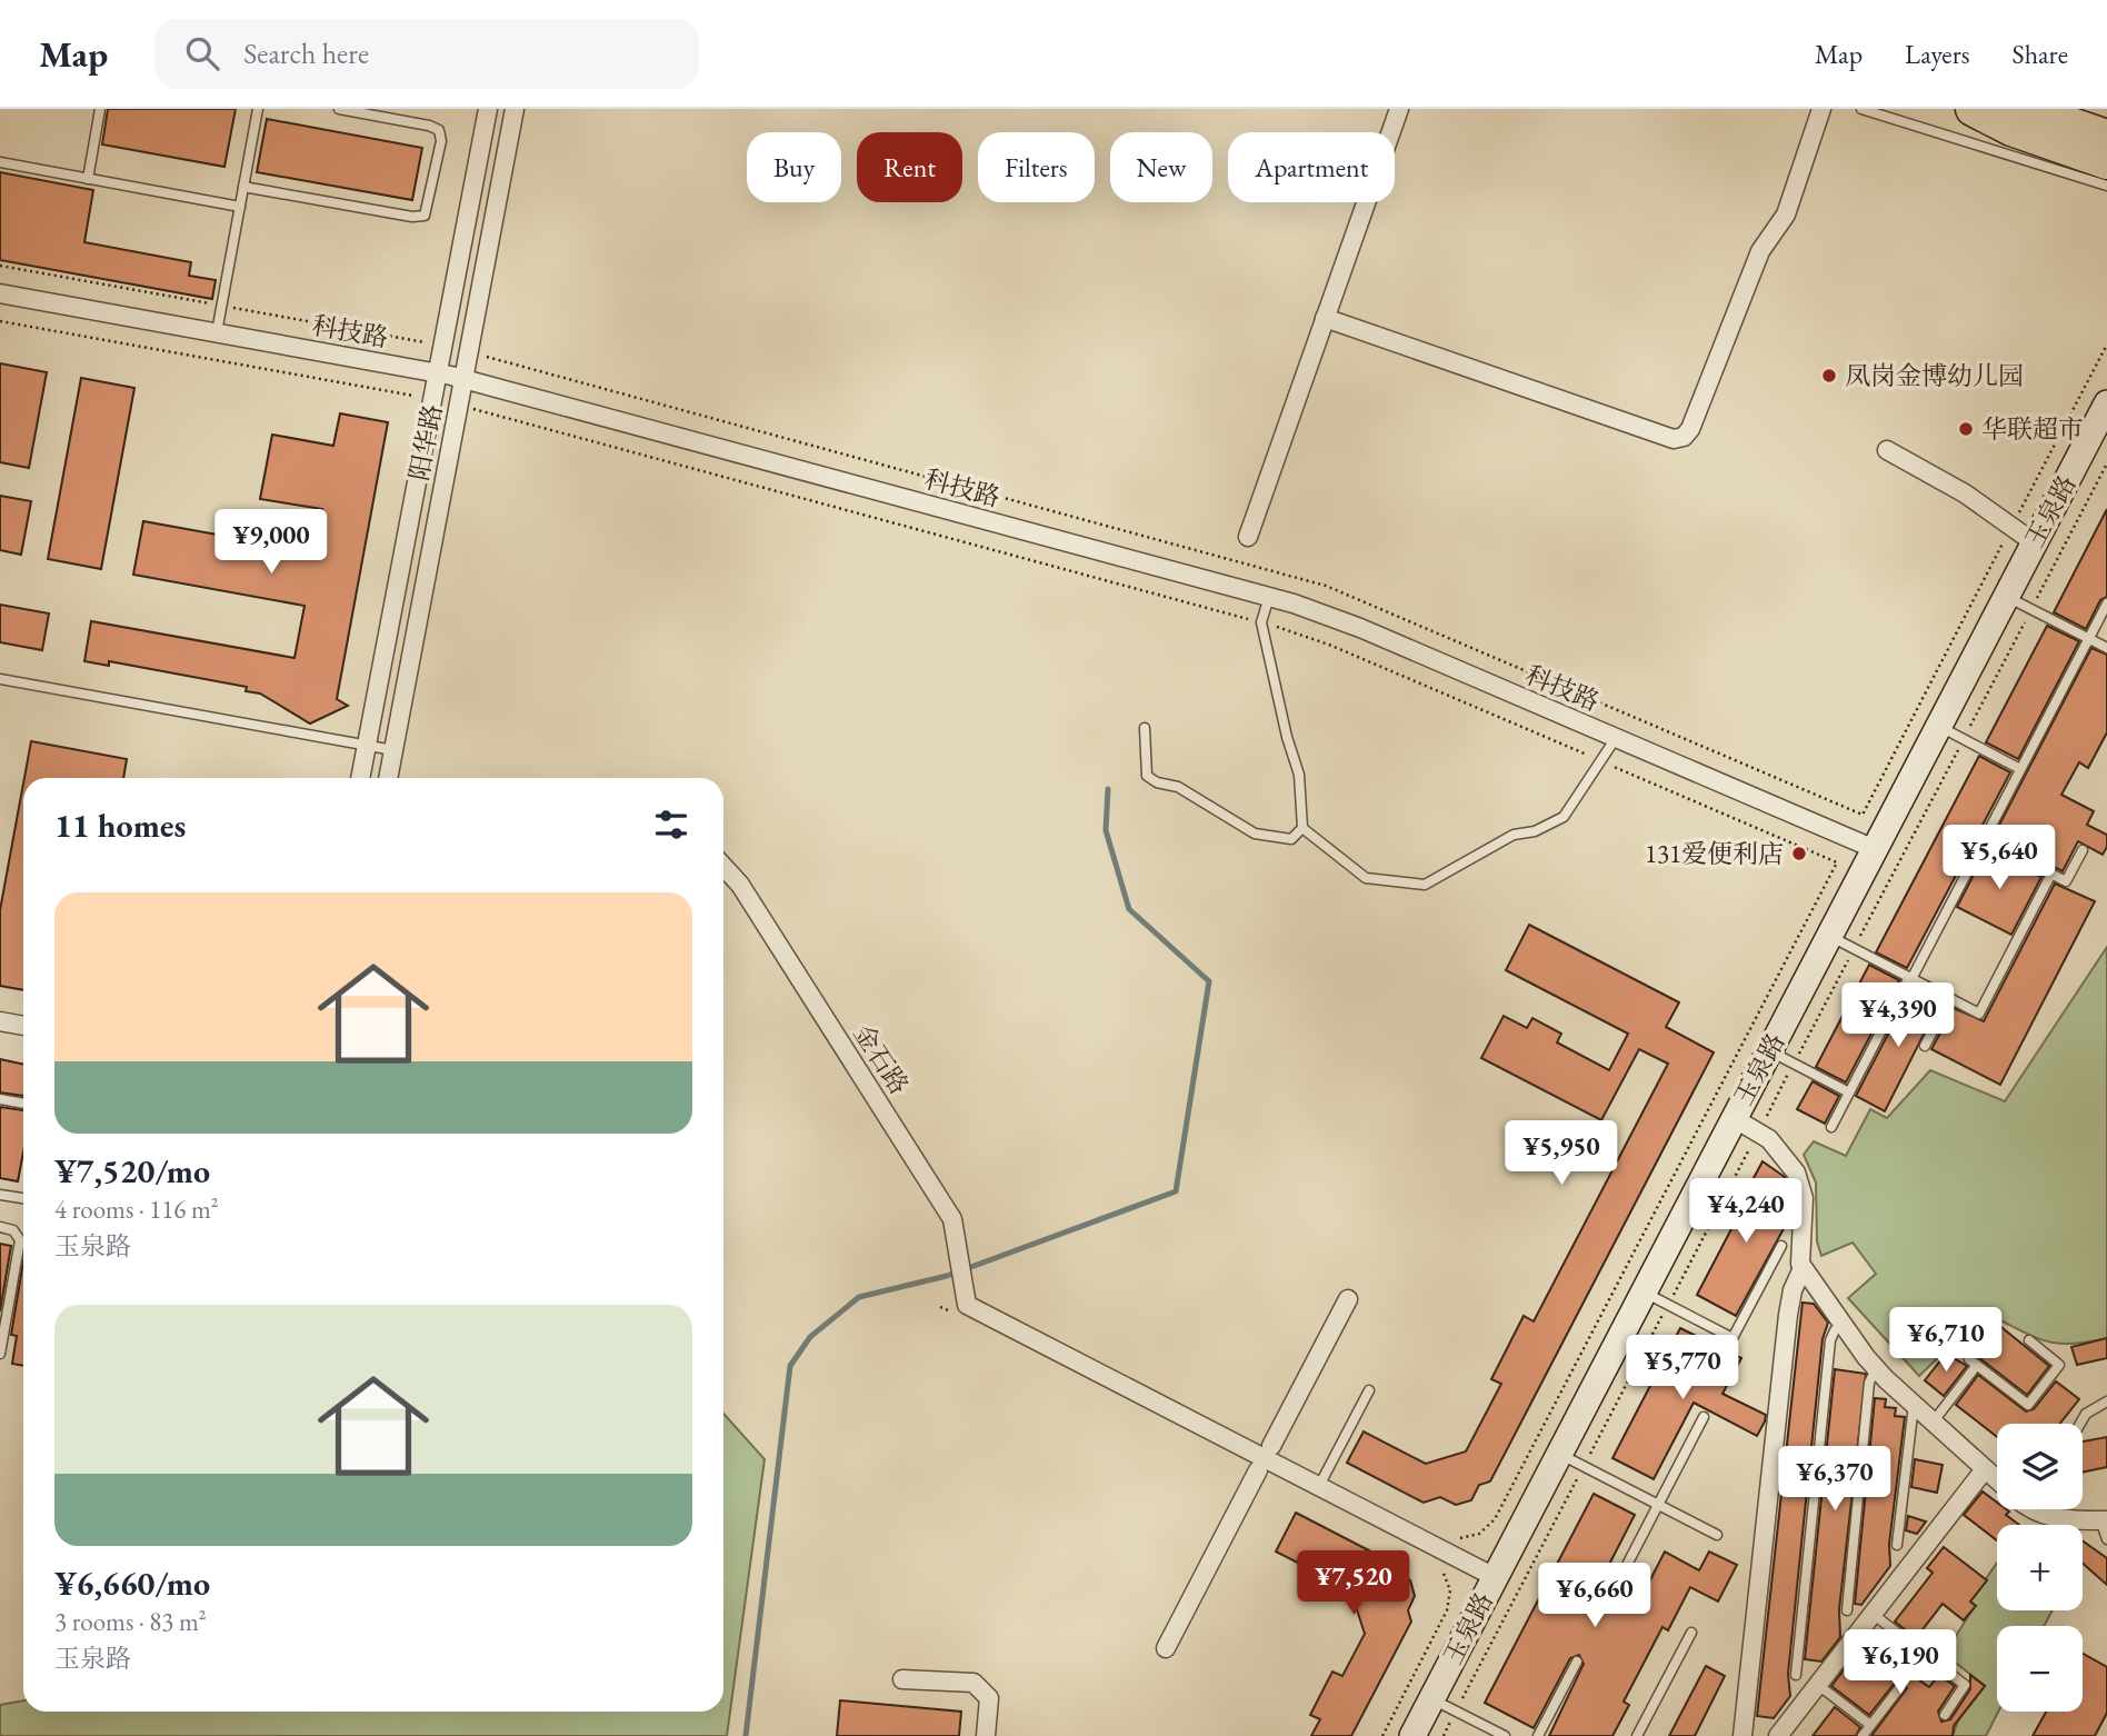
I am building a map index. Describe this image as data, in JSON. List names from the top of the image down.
{
  "streets": {
    "street": [
      "科技路",
      "阳华路",
      "玉泉路",
      "金石路"
    ]
  },
  "crossings": [
    ["科技路", "阳华路"],
    ["科技路", "玉泉路"]
  ],
  "places": ["凤岗金博幼儿园", "华联超市", "131爱便利店"],
  "page": {
    "header": "Map",
    "search": "Search here",
    "nav": ["Map", "Layers", "Share"],
    "chip": [
      "Buy",
      "Rent",
      "Filters",
      "New",
      "Apartment"
    ],
    "price": [
      "¥9,000",
      "¥5,640",
      "¥4,390",
      "¥5,950",
      "¥4,240",
      "¥6,710",
      "¥5,770",
      "¥6,370",
      "¥7,520",
      "¥6,660",
      "¥6,190"
    ],
    "heading": "11 homes",
    "list": [
      {
        "name": "¥7,520/mo",
        "note": "4 rooms · 116 m² · 玉泉路"
      },
      {
        "name": "¥6,660/mo",
        "note": "3 rooms · 83 m² · 玉泉路"
      }
    ],
    "map_buttons": ["+", "−"]
  }
}
